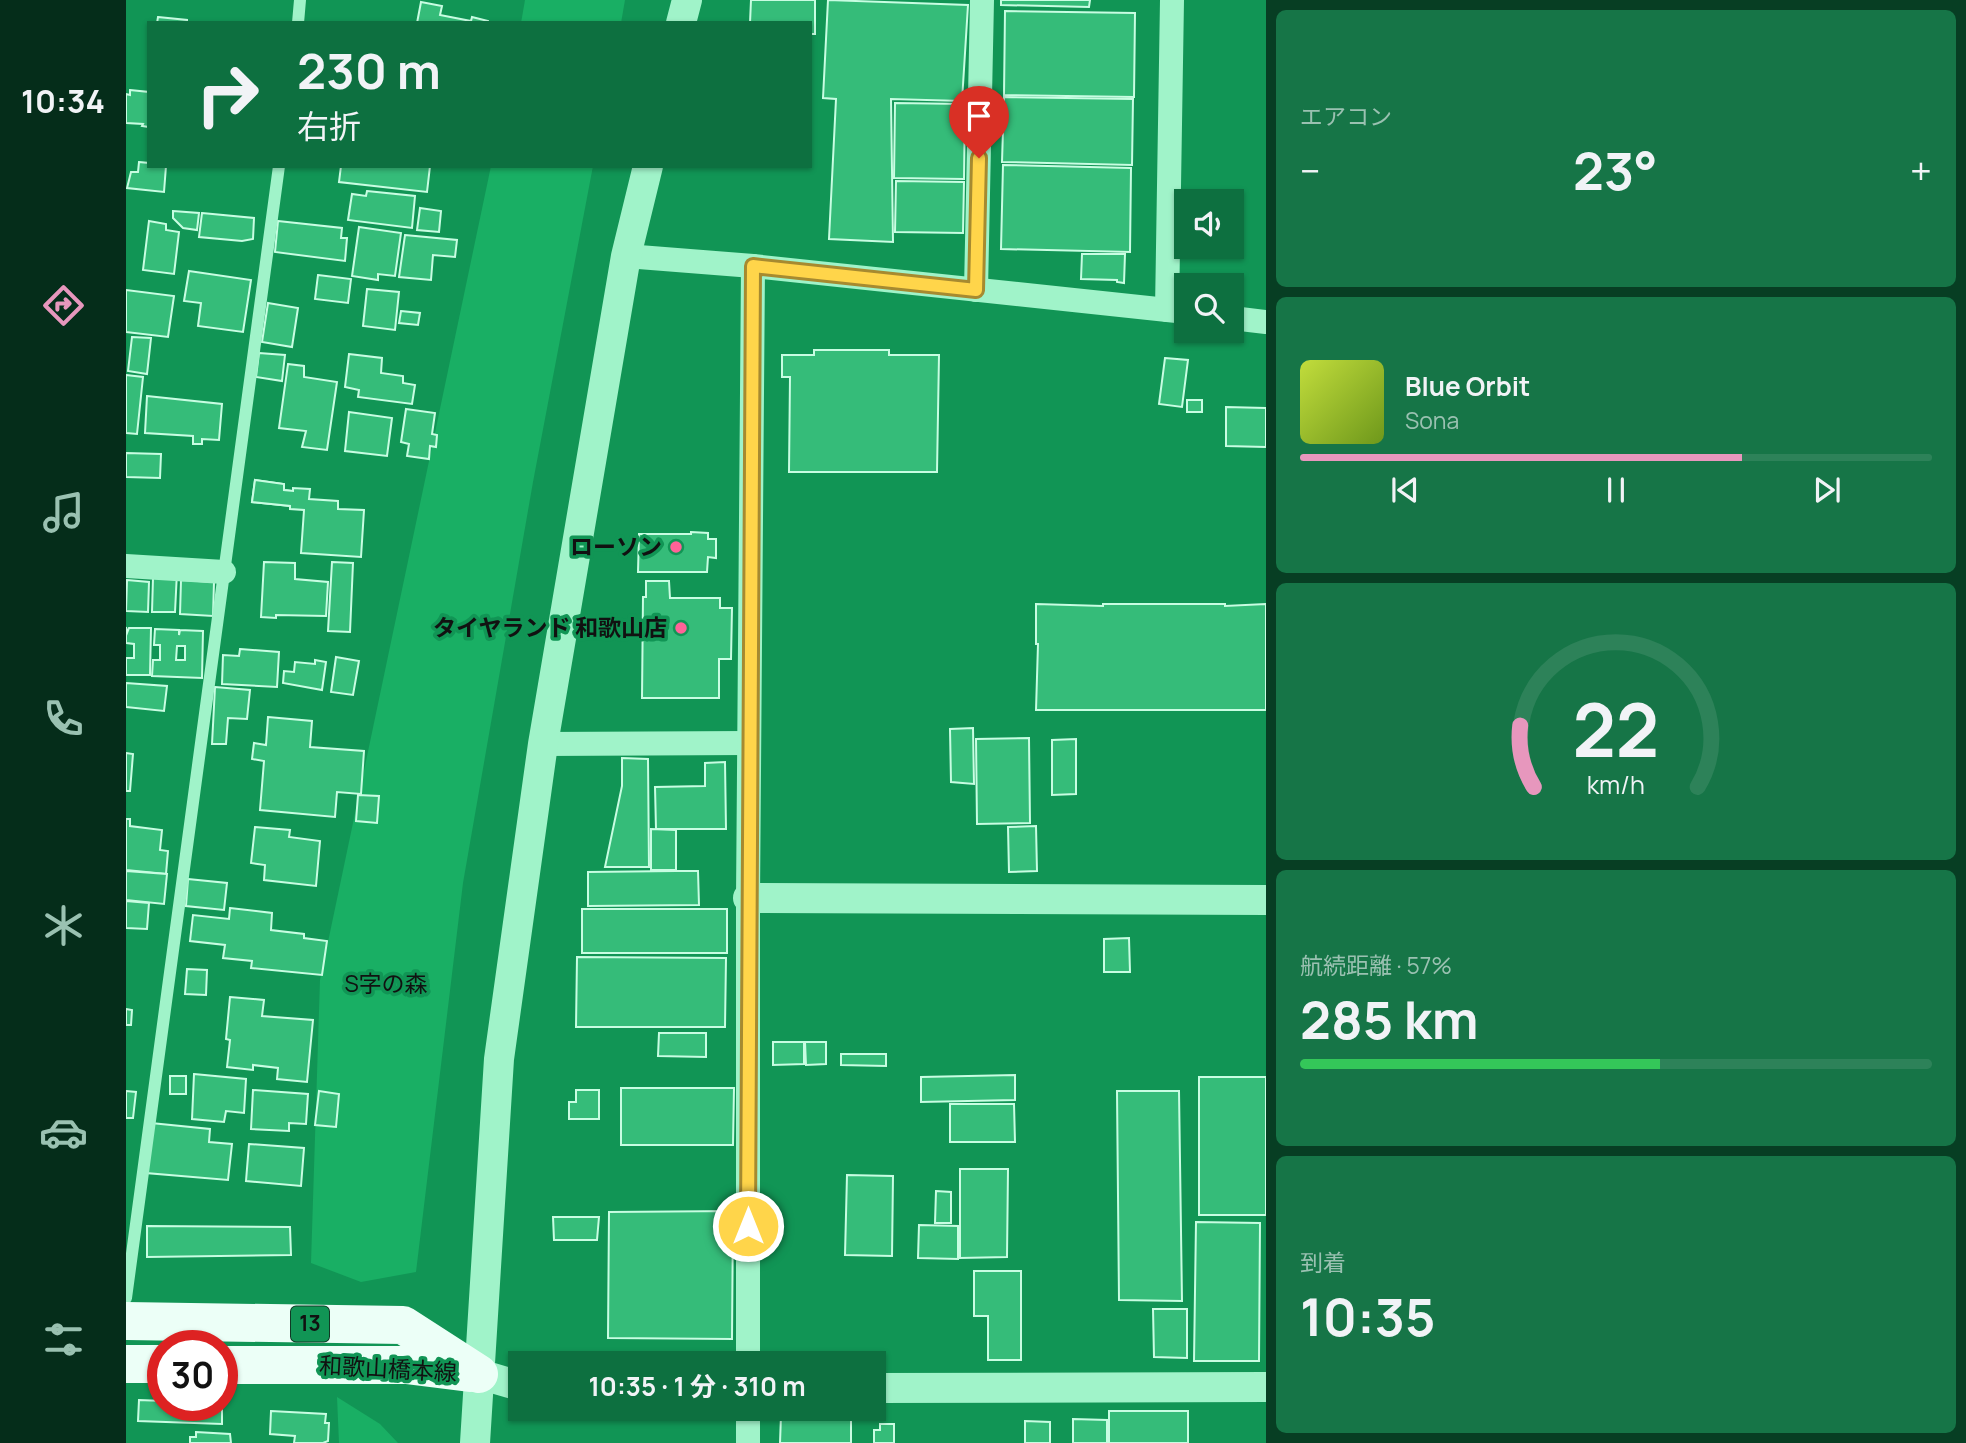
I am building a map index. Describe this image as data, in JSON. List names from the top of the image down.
{
  "streets": {
    "main road": ["13", "和歌山橋本線"]
  },
  "parks": ["S字の森"],
  "places": ["ローソン", "タイヤランド 和歌山店"],
  "page": {
    "tabs": "10:34",
    "tile": [
      "エアコン",
      ["航続距離 · 57%", "285 km"],
      ["到着", "10:35"]
    ],
    "turn": ["230 m", "右折"],
    "heat": ["−", "23°", "+"],
    "song": ["Blue Orbit", "Sona"],
    "limit": "30",
    "trip": "10:35 · 1 分 · 310 m",
    "gauge": ["22", "km/h"]
  }
}
